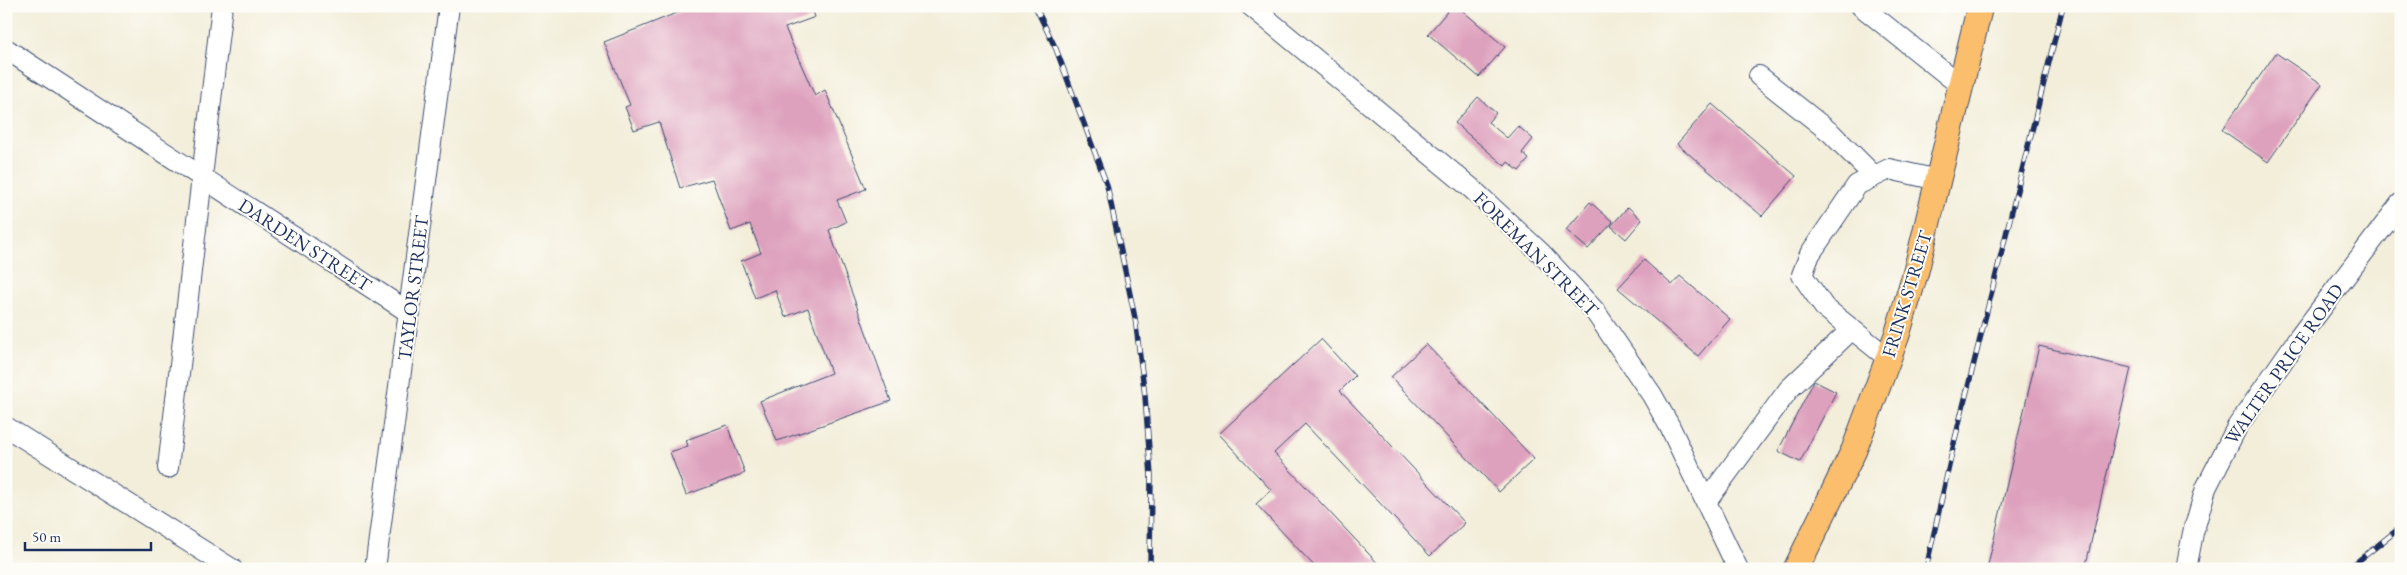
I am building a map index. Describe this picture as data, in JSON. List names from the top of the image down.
{
  "streets": {
    "main road": ["FRINK STREET"],
    "street": [
      "DARDEN STREET",
      "FOREMAN STREET",
      "TAYLOR STREET",
      "WALTER PRICE ROAD"
    ]
  },
  "crossings": [
    ["DARDEN STREET", "TAYLOR STREET"]
  ],
  "scale_bar": "50 m"
}
